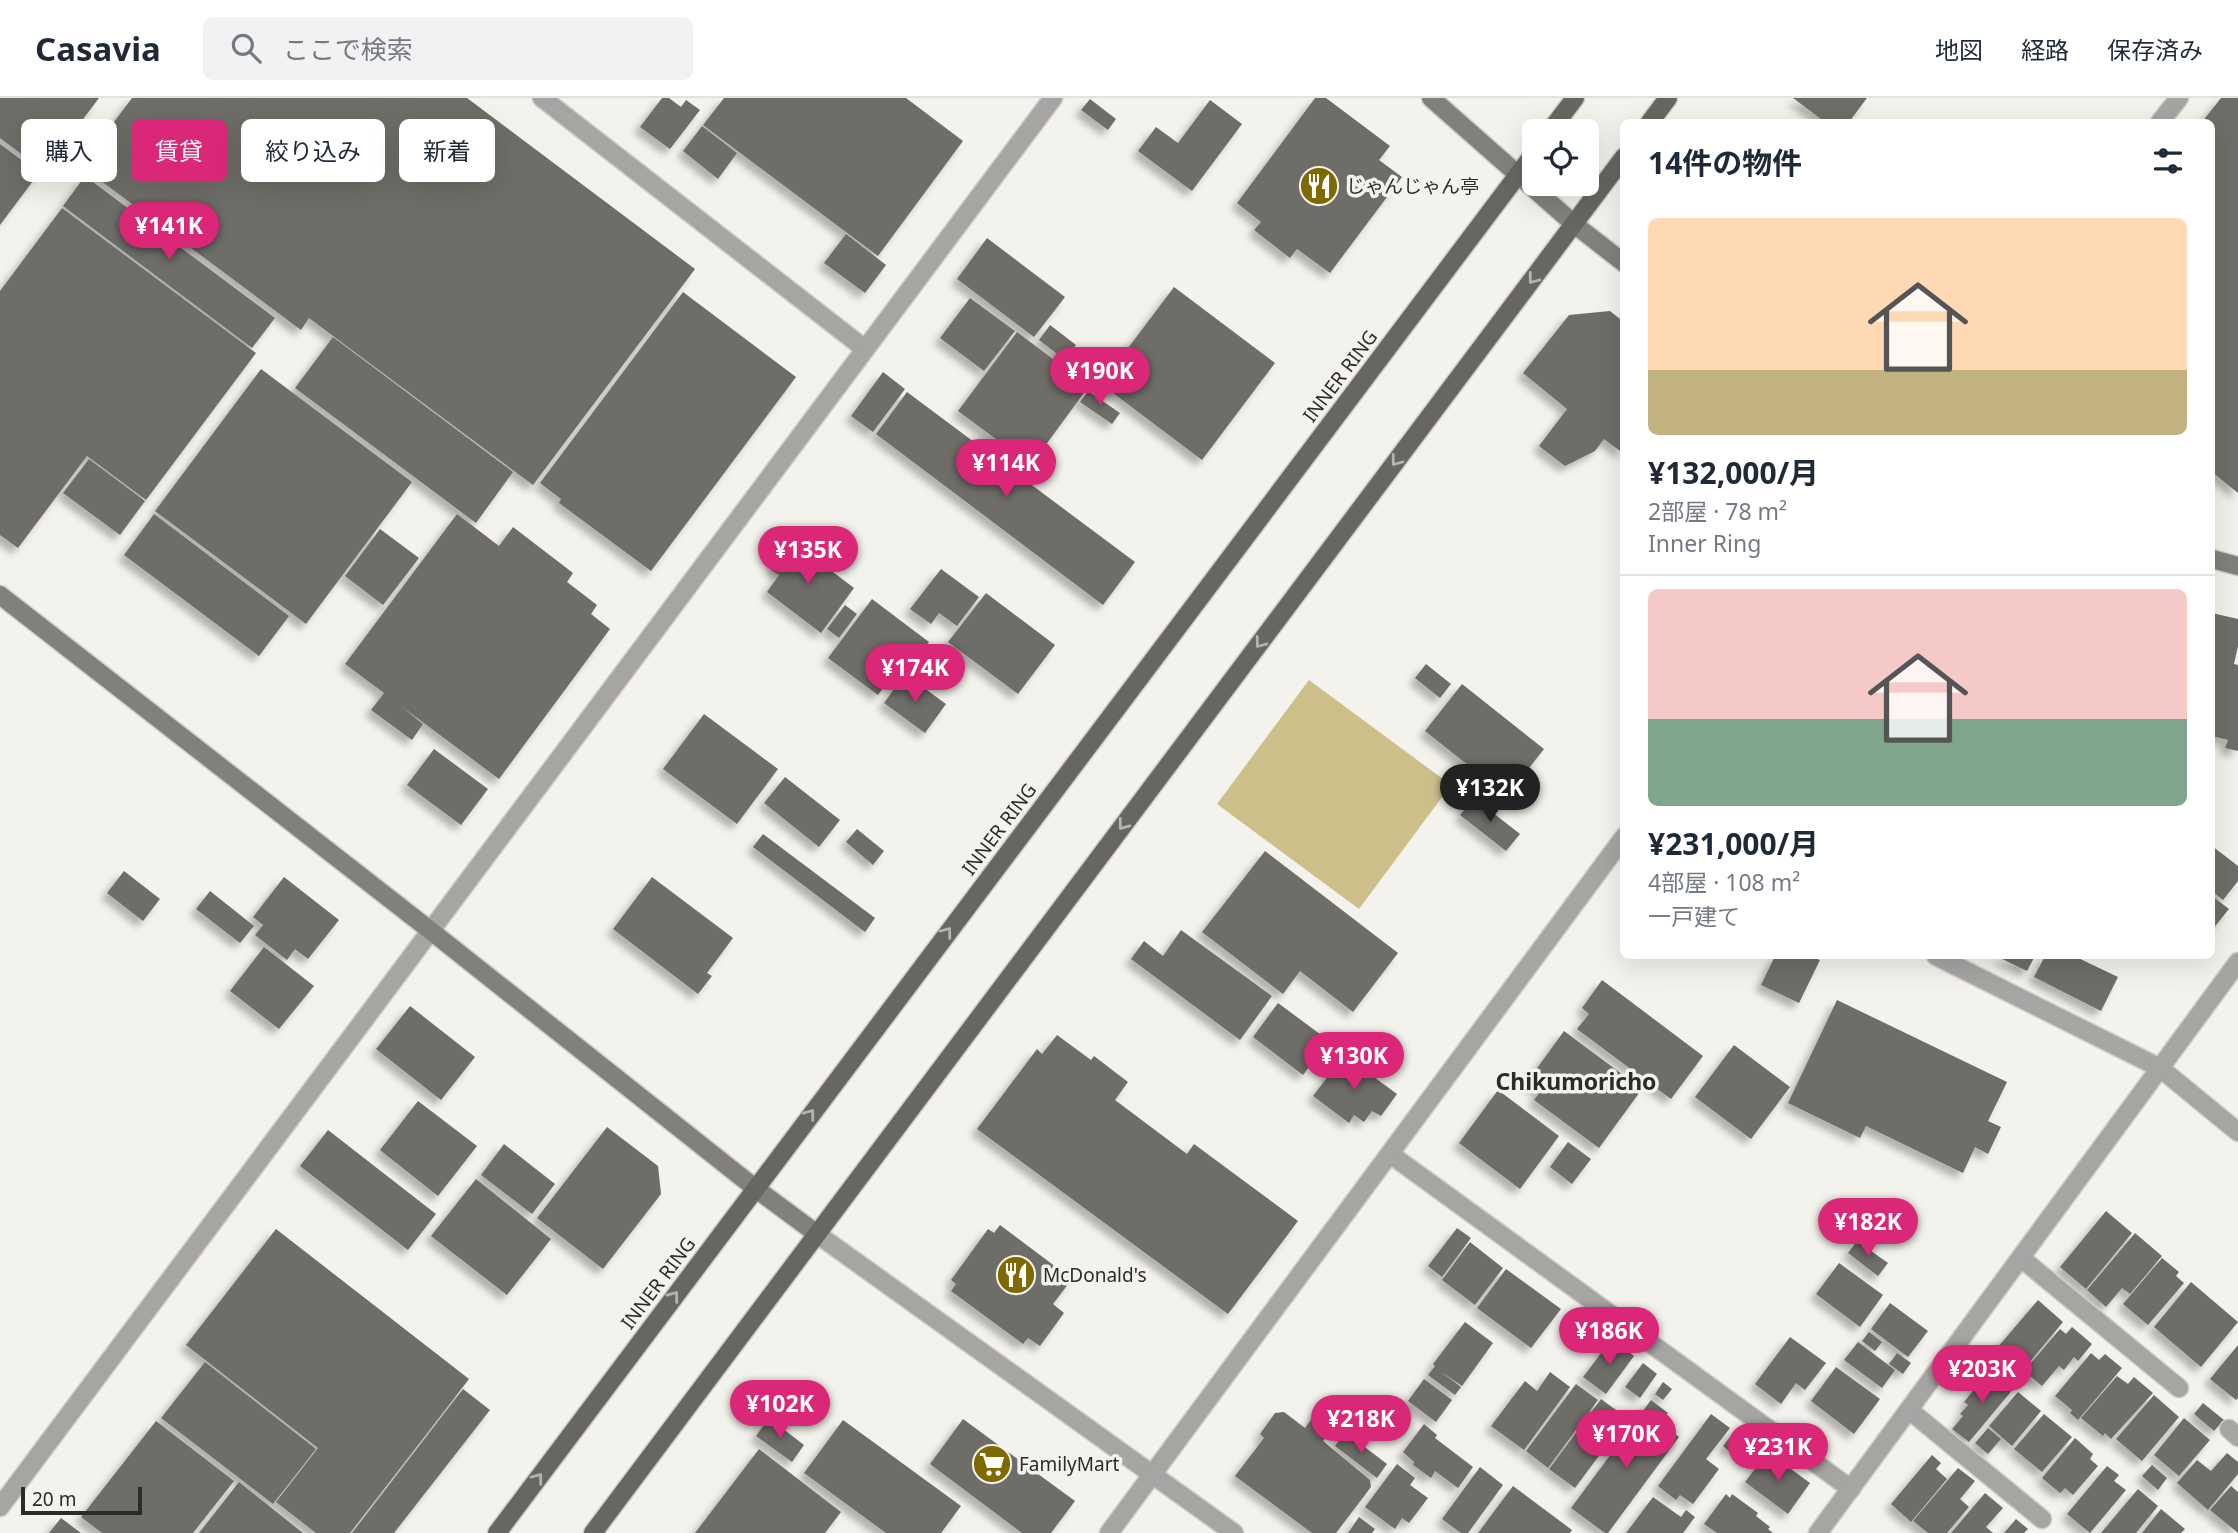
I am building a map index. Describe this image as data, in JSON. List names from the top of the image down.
{
  "streets": {
    "main road": ["INNER RING"]
  },
  "districts": ["Chikumoricho"],
  "places": {
    "restaurant": ["じゃんじゃん亭", "McDonald's"],
    "supermarket": ["FamilyMart"]
  },
  "scale_bar": "20 m",
  "page": {
    "header": "Casavia",
    "search": "ここで検索",
    "nav": ["地図", "経路", "保存済み"],
    "chip": [
      "購入",
      "賃貸",
      "絞り込み",
      "新着"
    ],
    "heading": "14件の物件",
    "price": [
      "¥141K",
      "¥190K",
      "¥114K",
      "¥135K",
      "¥174K",
      "¥132K",
      "¥130K",
      "¥182K",
      "¥186K",
      "¥203K",
      "¥102K",
      "¥218K",
      "¥170K",
      "¥231K"
    ],
    "list": [
      {
        "name": "¥132,000/月",
        "note": "2部屋 · 78 m² · Inner Ring"
      },
      {
        "name": "¥231,000/月",
        "note": "4部屋 · 108 m² · 一戸建て"
      }
    ],
    "scale": "20 m"
  }
}
